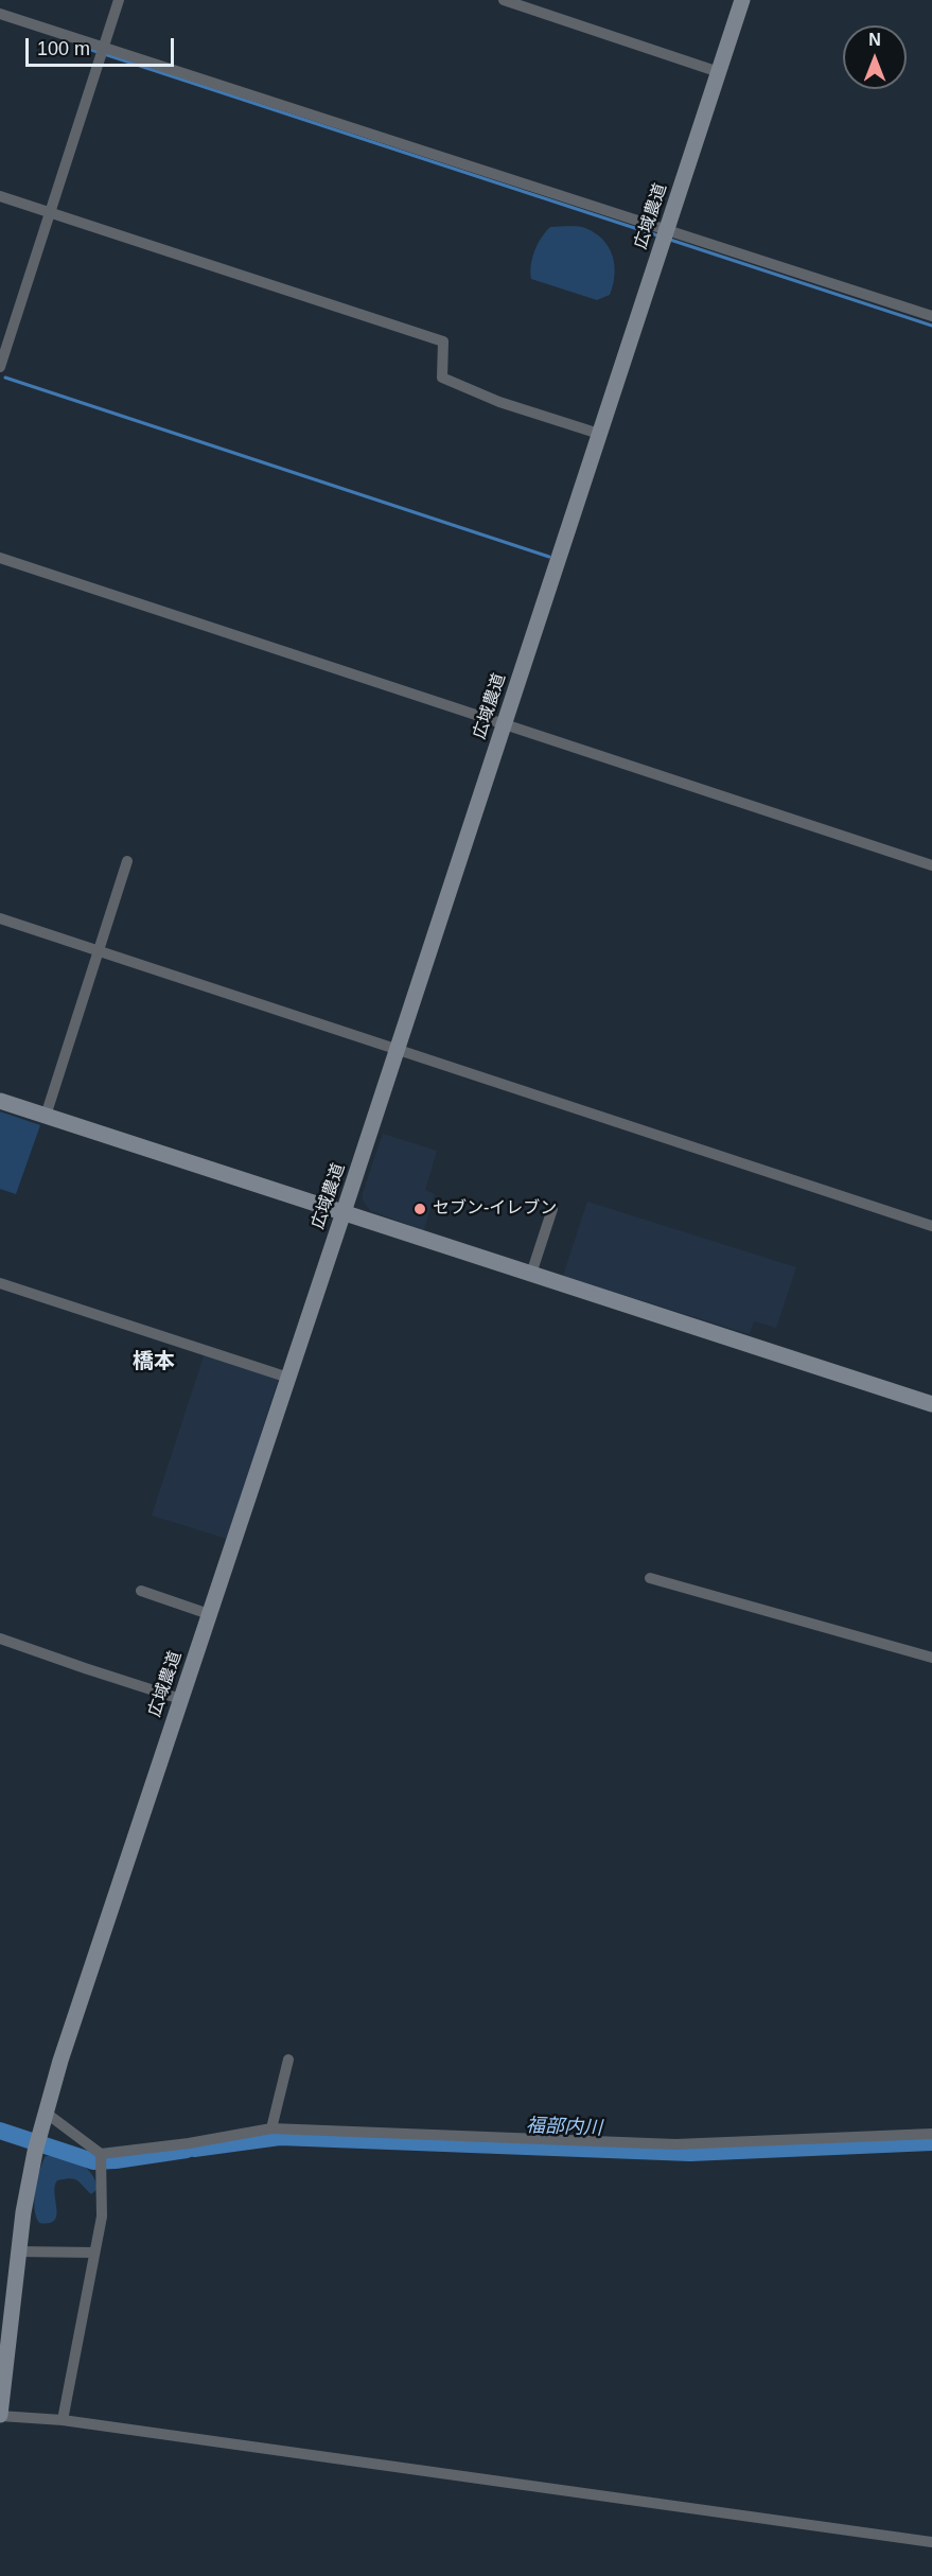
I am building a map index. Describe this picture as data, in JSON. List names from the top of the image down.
{
  "streets": {
    "street": ["広域農道"]
  },
  "districts": ["橋本"],
  "water": ["福部内川"],
  "places": ["セブン-イレブン"],
  "scale_bar": "100 m",
  "north": "top"
}
